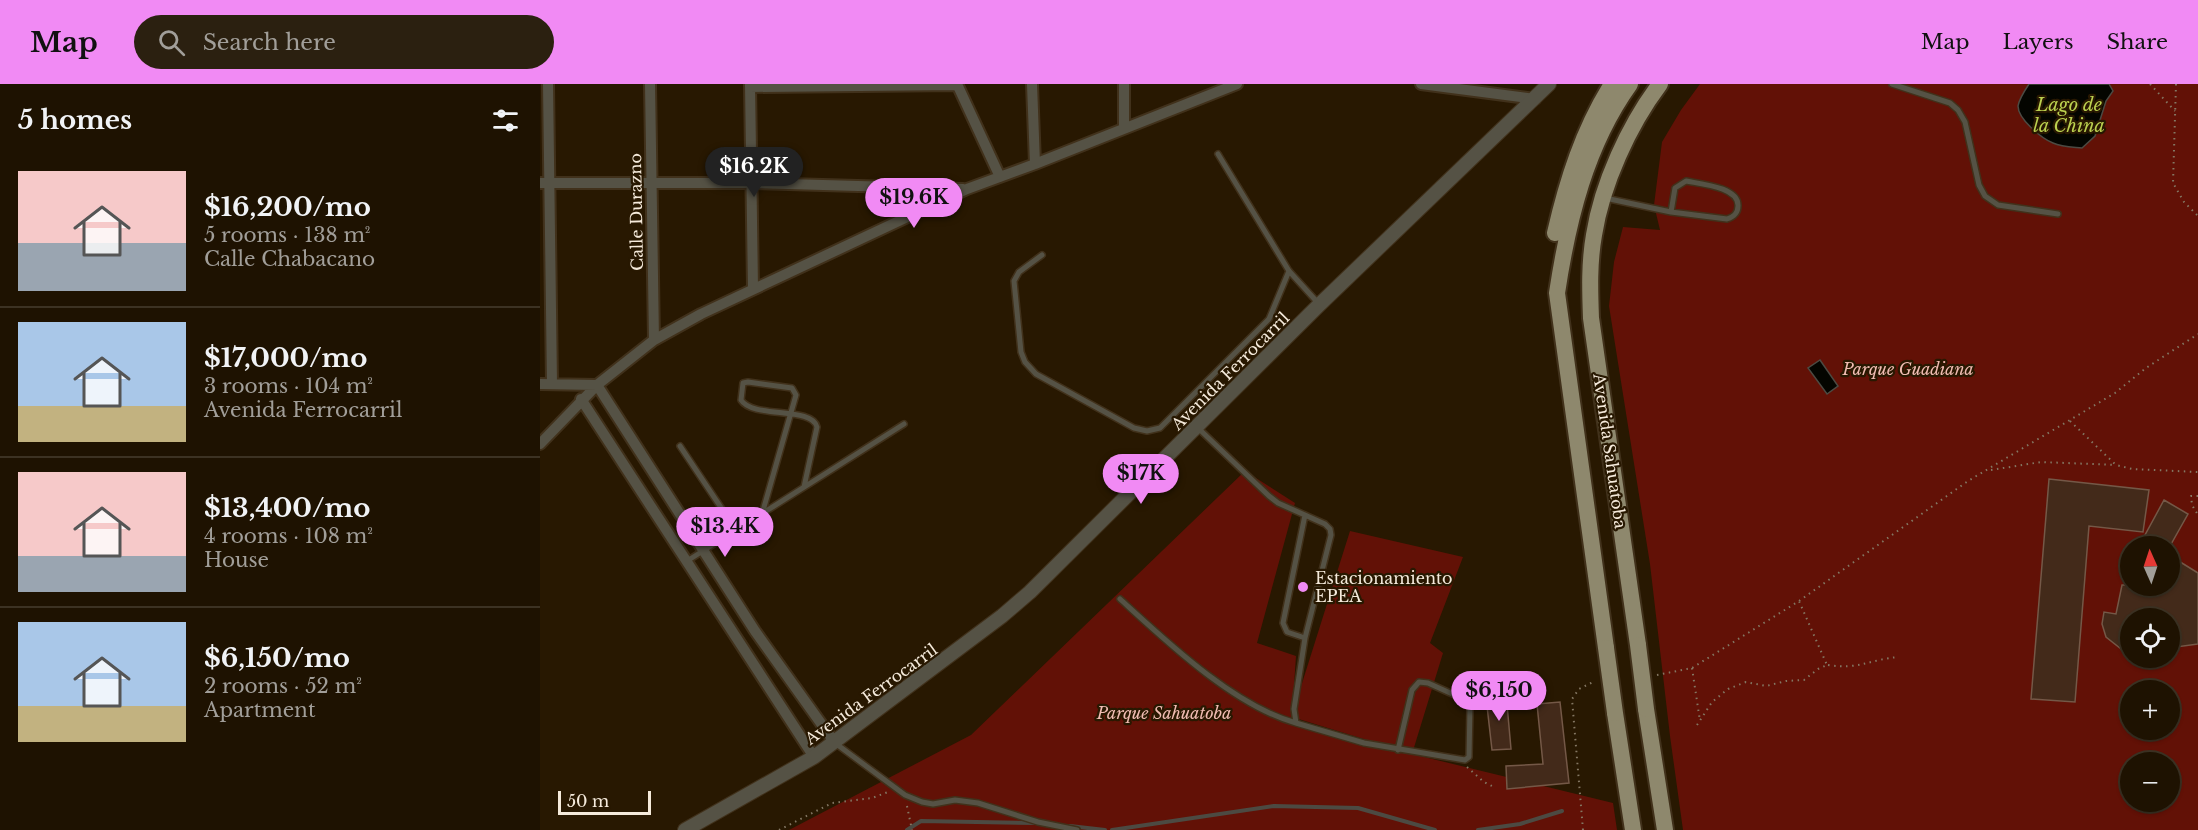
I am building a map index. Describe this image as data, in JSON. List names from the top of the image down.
{
  "streets": {
    "main road": ["Avenida Sahuatoba"],
    "street": ["Calle Durazno", "Avenida Ferrocarril"]
  },
  "water": ["Lago de la China"],
  "parks": ["Parque Guadiana", "Parque Sahuatoba"],
  "places": ["Estacionamiento EPEA"],
  "scale_bar": "50 m",
  "north": "top",
  "page": {
    "header": "Map",
    "search": "Search here",
    "nav": ["Map", "Layers", "Share"],
    "heading": "5 homes",
    "price": [
      "$16.2K",
      "$19.6K",
      "$17K",
      "$13.4K",
      "$6,150"
    ],
    "list": [
      {
        "name": "$16,200/mo",
        "note": "5 rooms · 138 m² · Calle Chabacano"
      },
      {
        "name": "$17,000/mo",
        "note": "3 rooms · 104 m² · Avenida Ferrocarril"
      },
      {
        "name": "$13,400/mo",
        "note": "4 rooms · 108 m² · House"
      },
      {
        "name": "$6,150/mo",
        "note": "2 rooms · 52 m² · Apartment"
      }
    ],
    "map_buttons": ["+", "−"],
    "scale": "50 m"
  }
}
